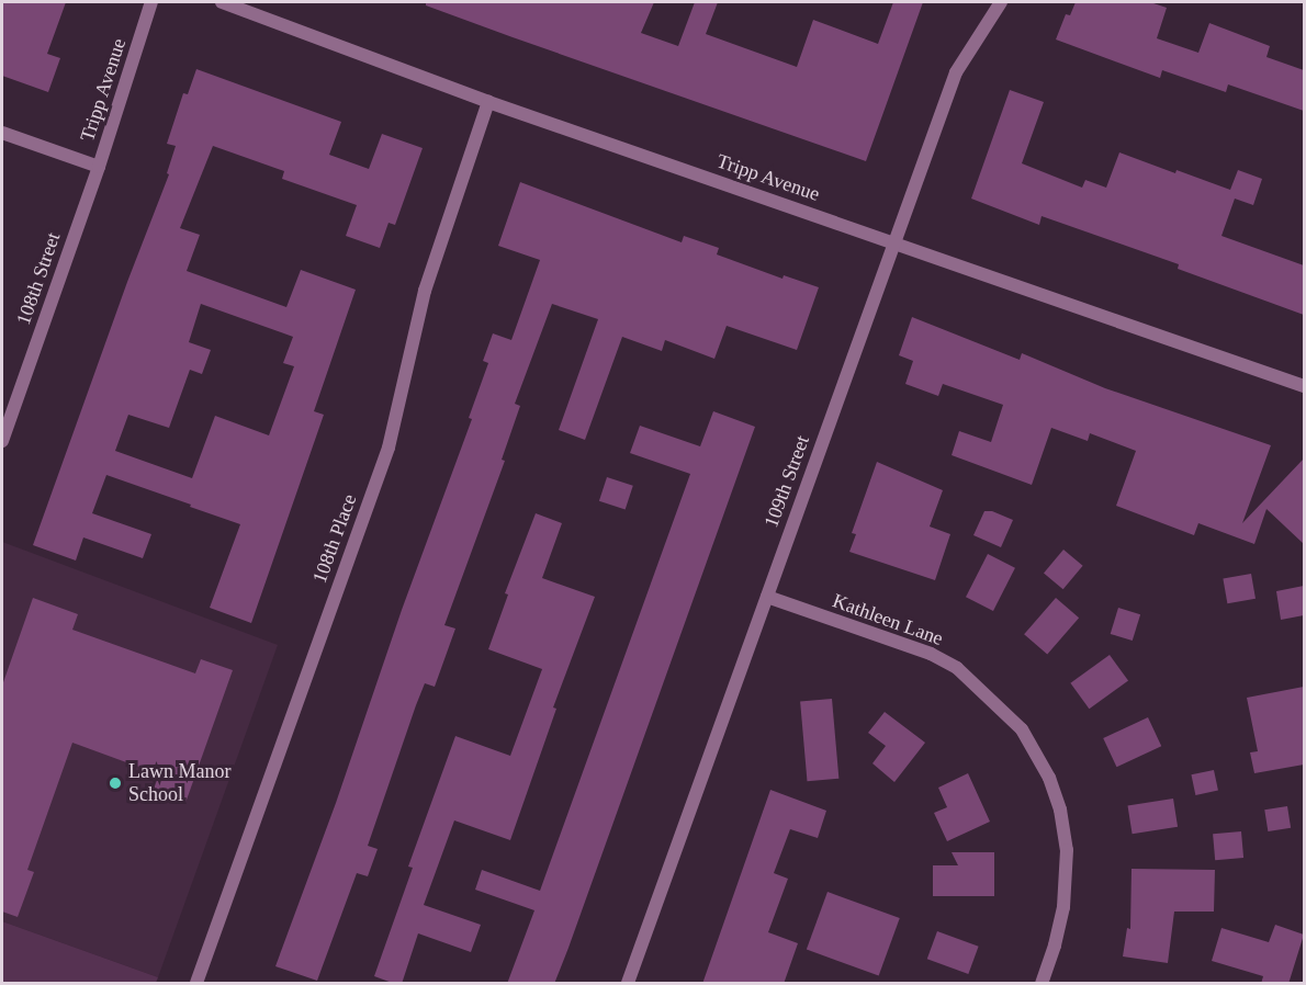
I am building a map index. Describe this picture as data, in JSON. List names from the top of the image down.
{
  "streets": {
    "street": [
      "Tripp Avenue",
      "108th Street",
      "109th Street",
      "108th Place",
      "Kathleen Lane"
    ]
  },
  "crossings": [
    ["Tripp Avenue", "108th Street"],
    ["Tripp Avenue", "109th Street"],
    ["Tripp Avenue", "108th Place"],
    ["109th Street", "Kathleen Lane"]
  ],
  "places": ["Lawn Manor School"]
}
